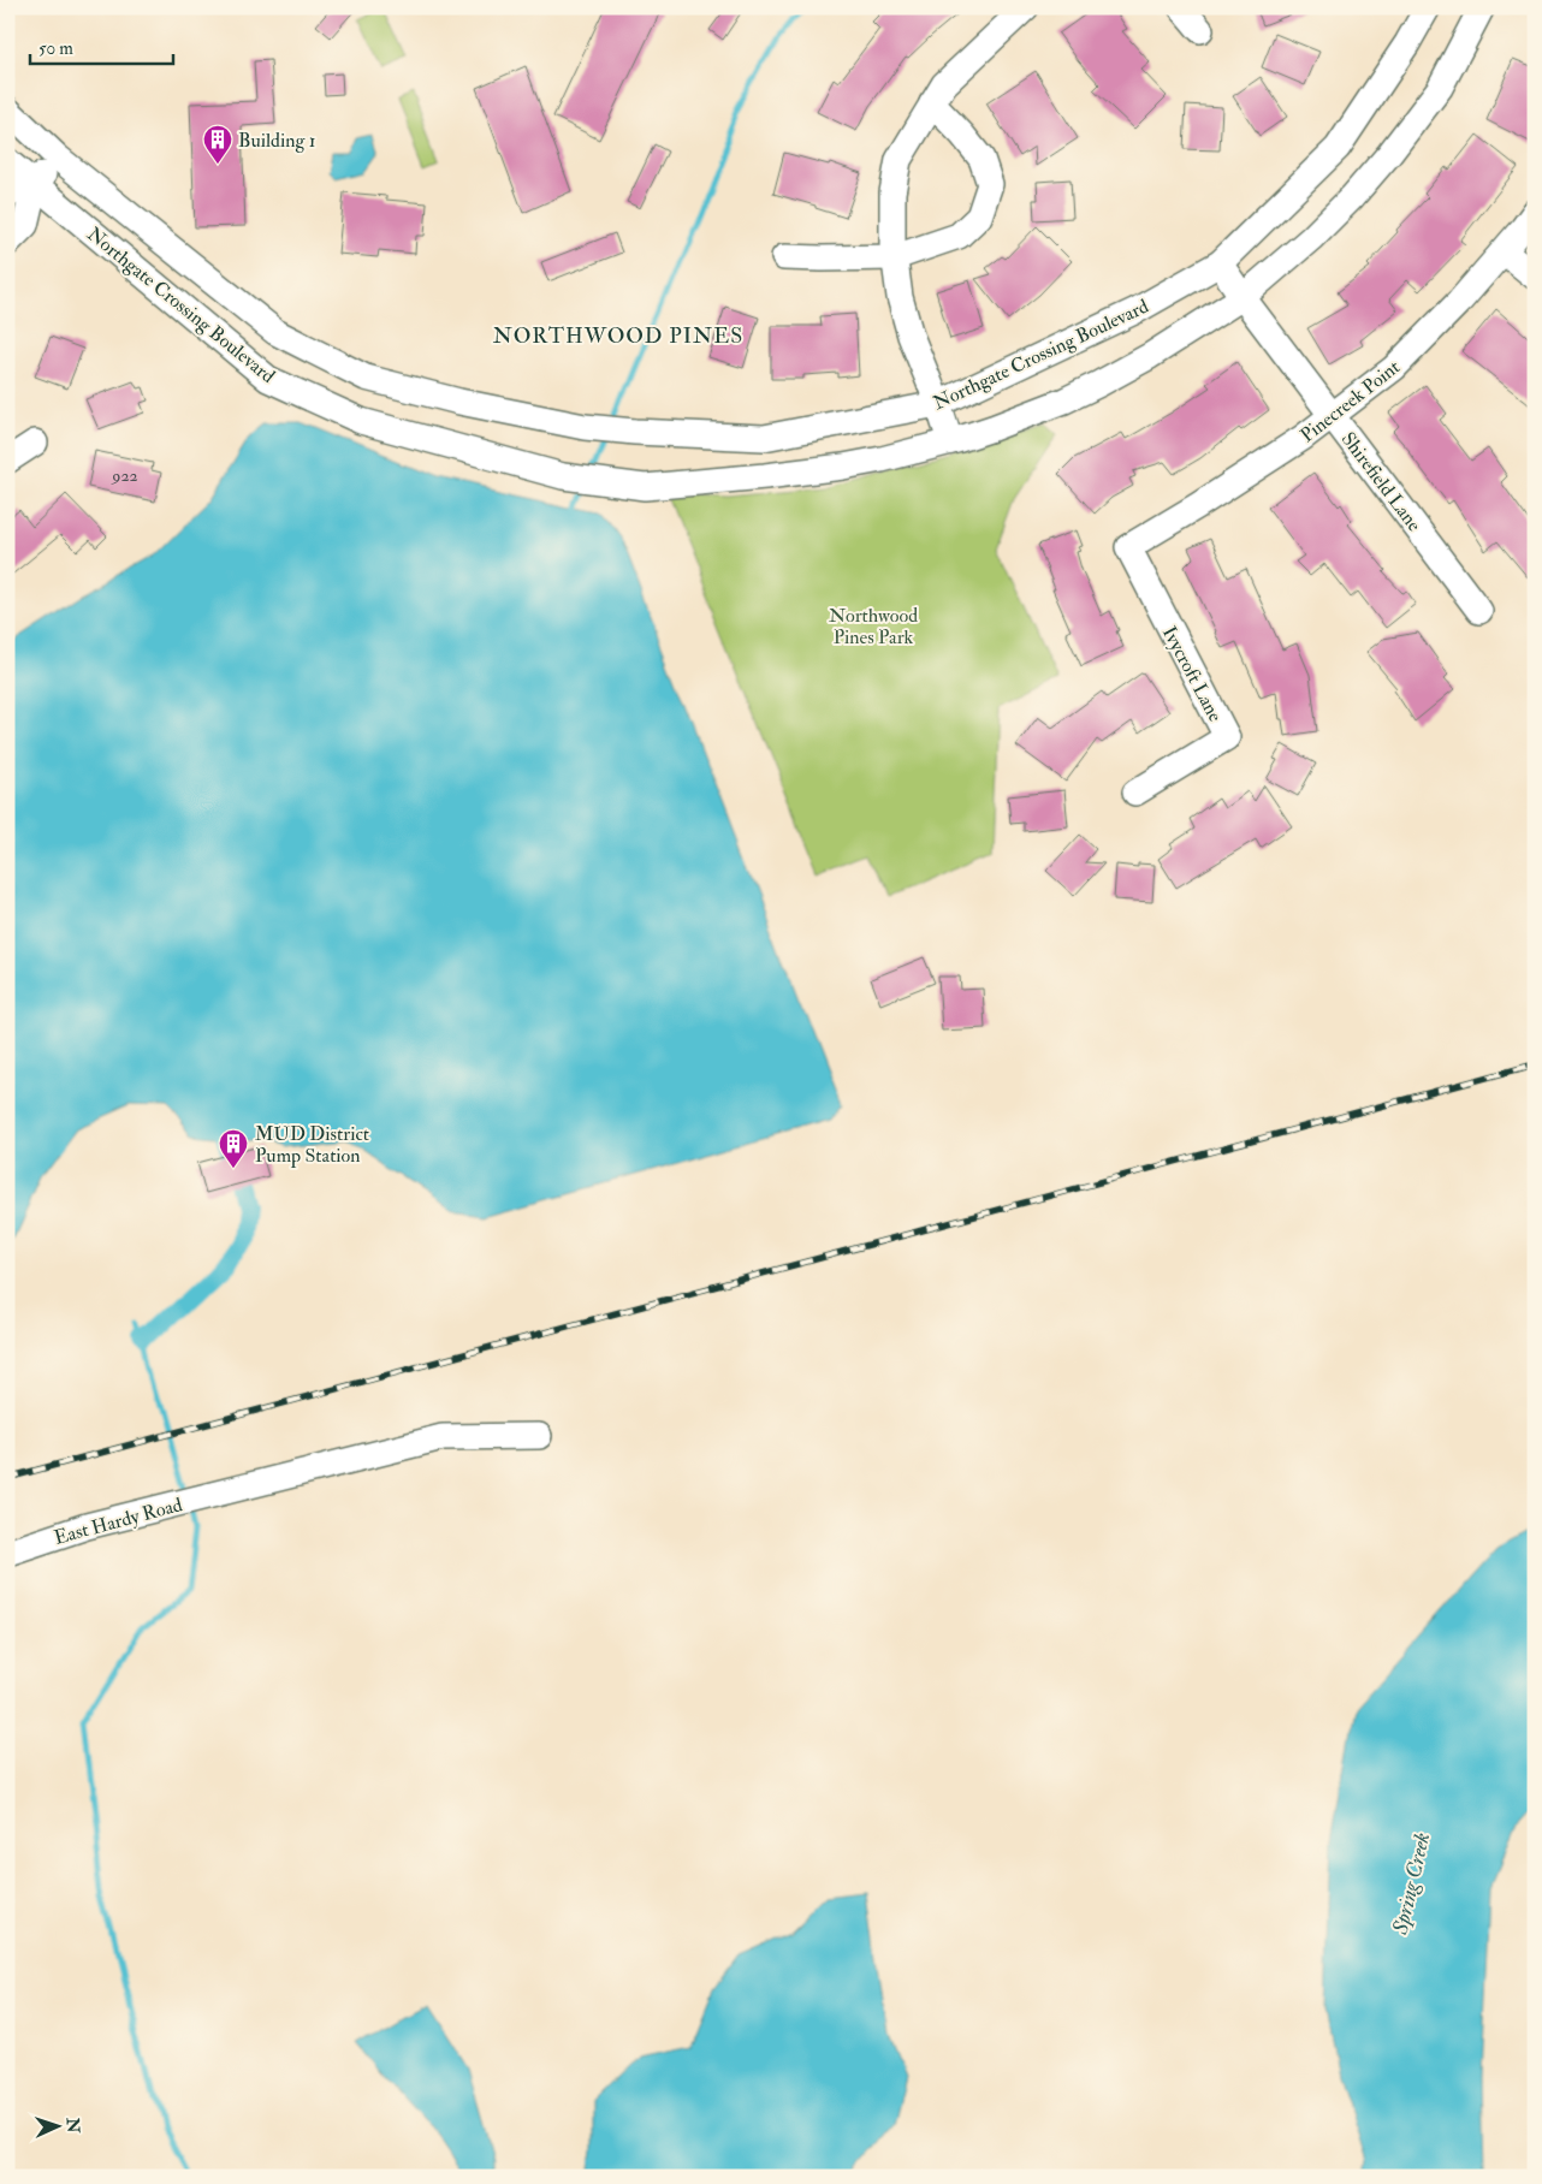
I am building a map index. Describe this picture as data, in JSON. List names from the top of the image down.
{
  "streets": {
    "street": [
      "Northgate Crossing Boulevard",
      "Pinecreek Point",
      "Shirefield Lane",
      "Ivycroft Lane",
      "East Hardy Road"
    ]
  },
  "crossings": [
    ["Northgate Crossing Boulevard", "Shirefield Lane"],
    ["Pinecreek Point", "Shirefield Lane"],
    ["Pinecreek Point", "Ivycroft Lane"]
  ],
  "districts": ["NORTHWOOD PINES"],
  "water": ["Spring Creek"],
  "parks": ["Northwood Pines Park"],
  "places": {
    "building": ["Building 1", "MUD District Pump Station"]
  },
  "house_numbers": ["922"],
  "scale_bar": "50 m",
  "north": "right"
}
